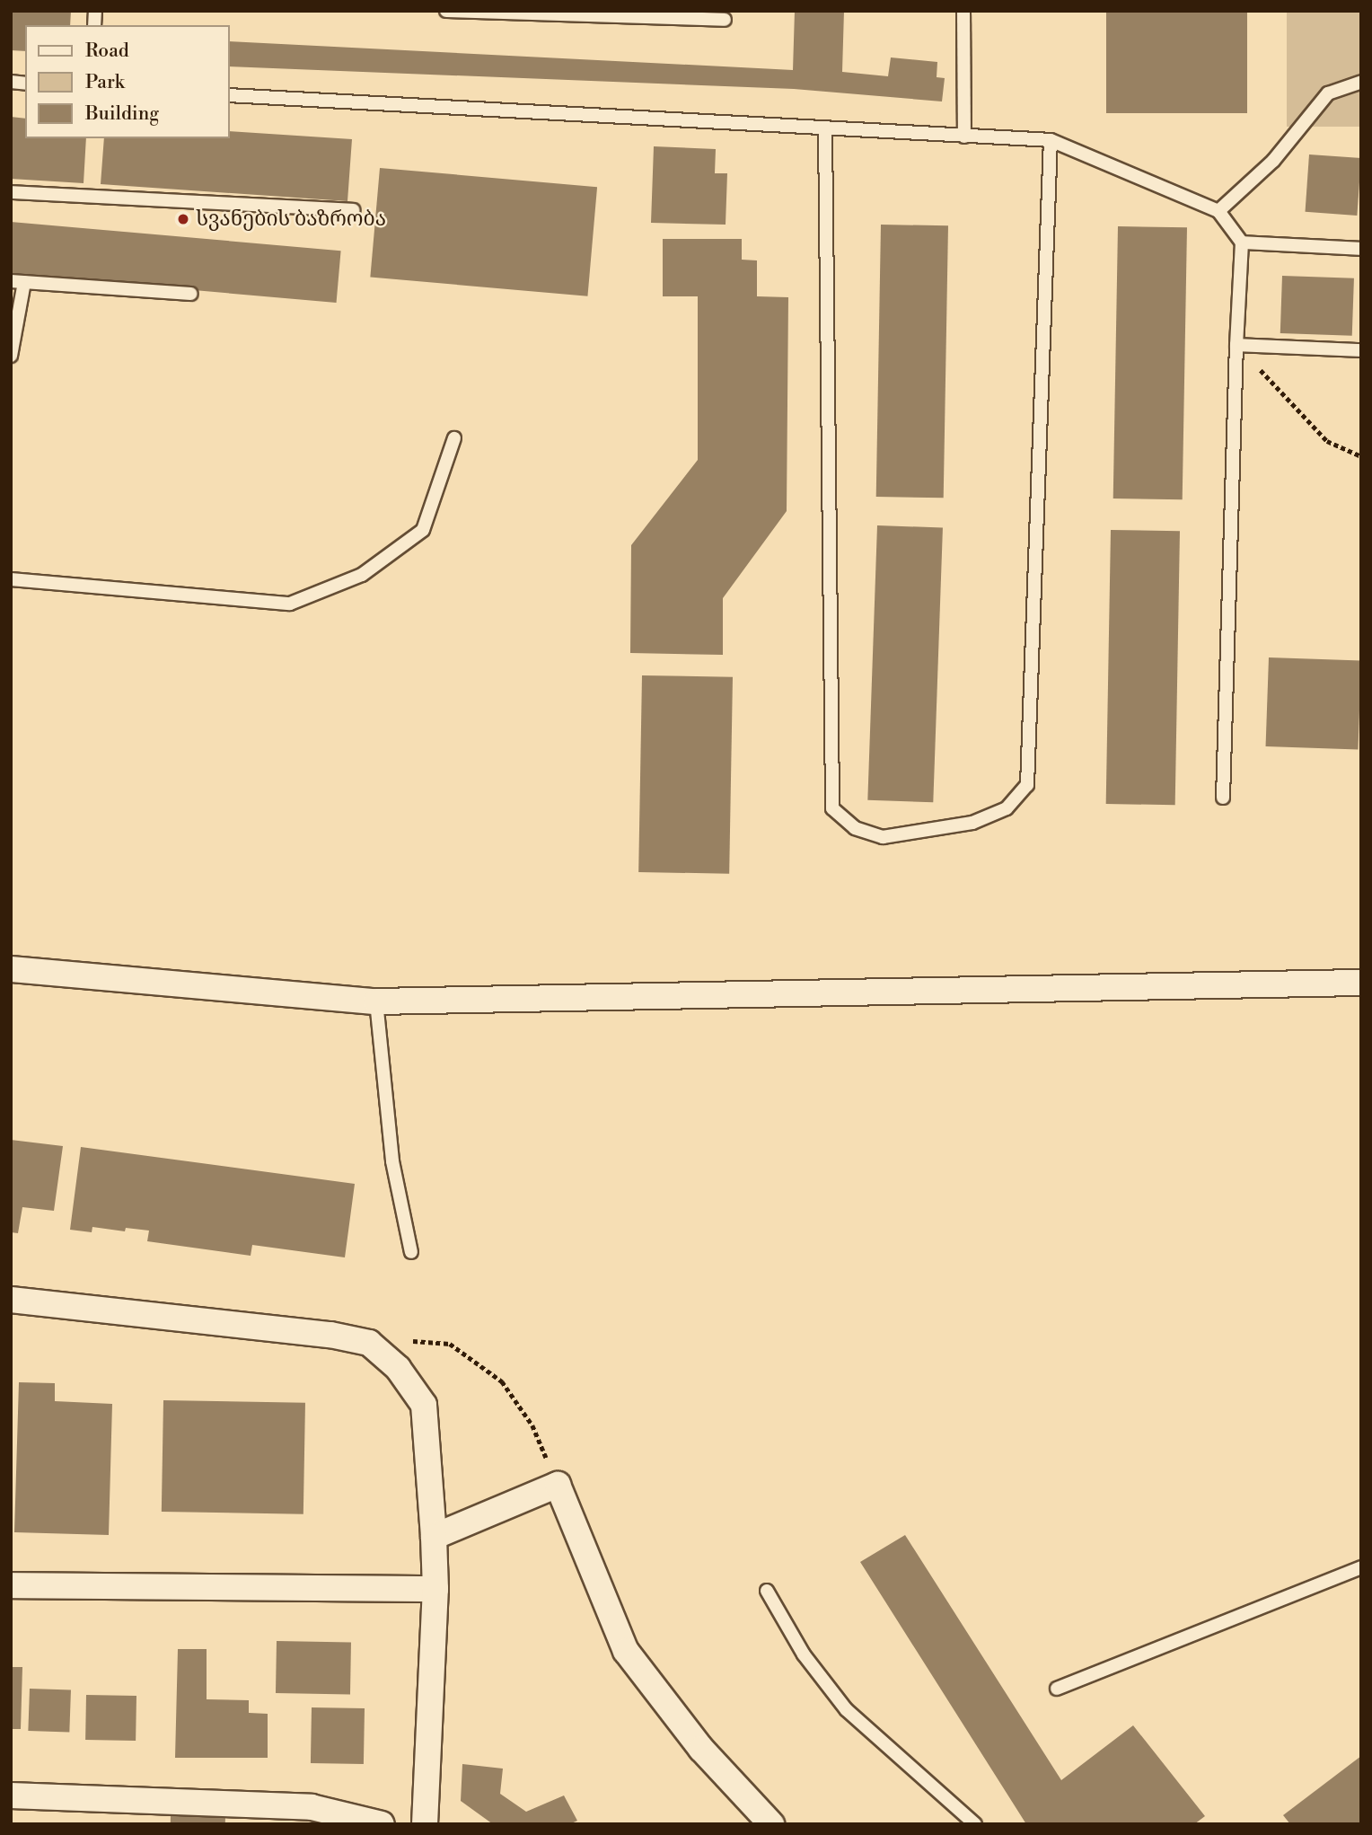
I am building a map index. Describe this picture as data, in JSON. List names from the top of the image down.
{
  "places": ["სვანების ბაზრობა"],
  "legend": ["Road", "Park", "Building"]
}
